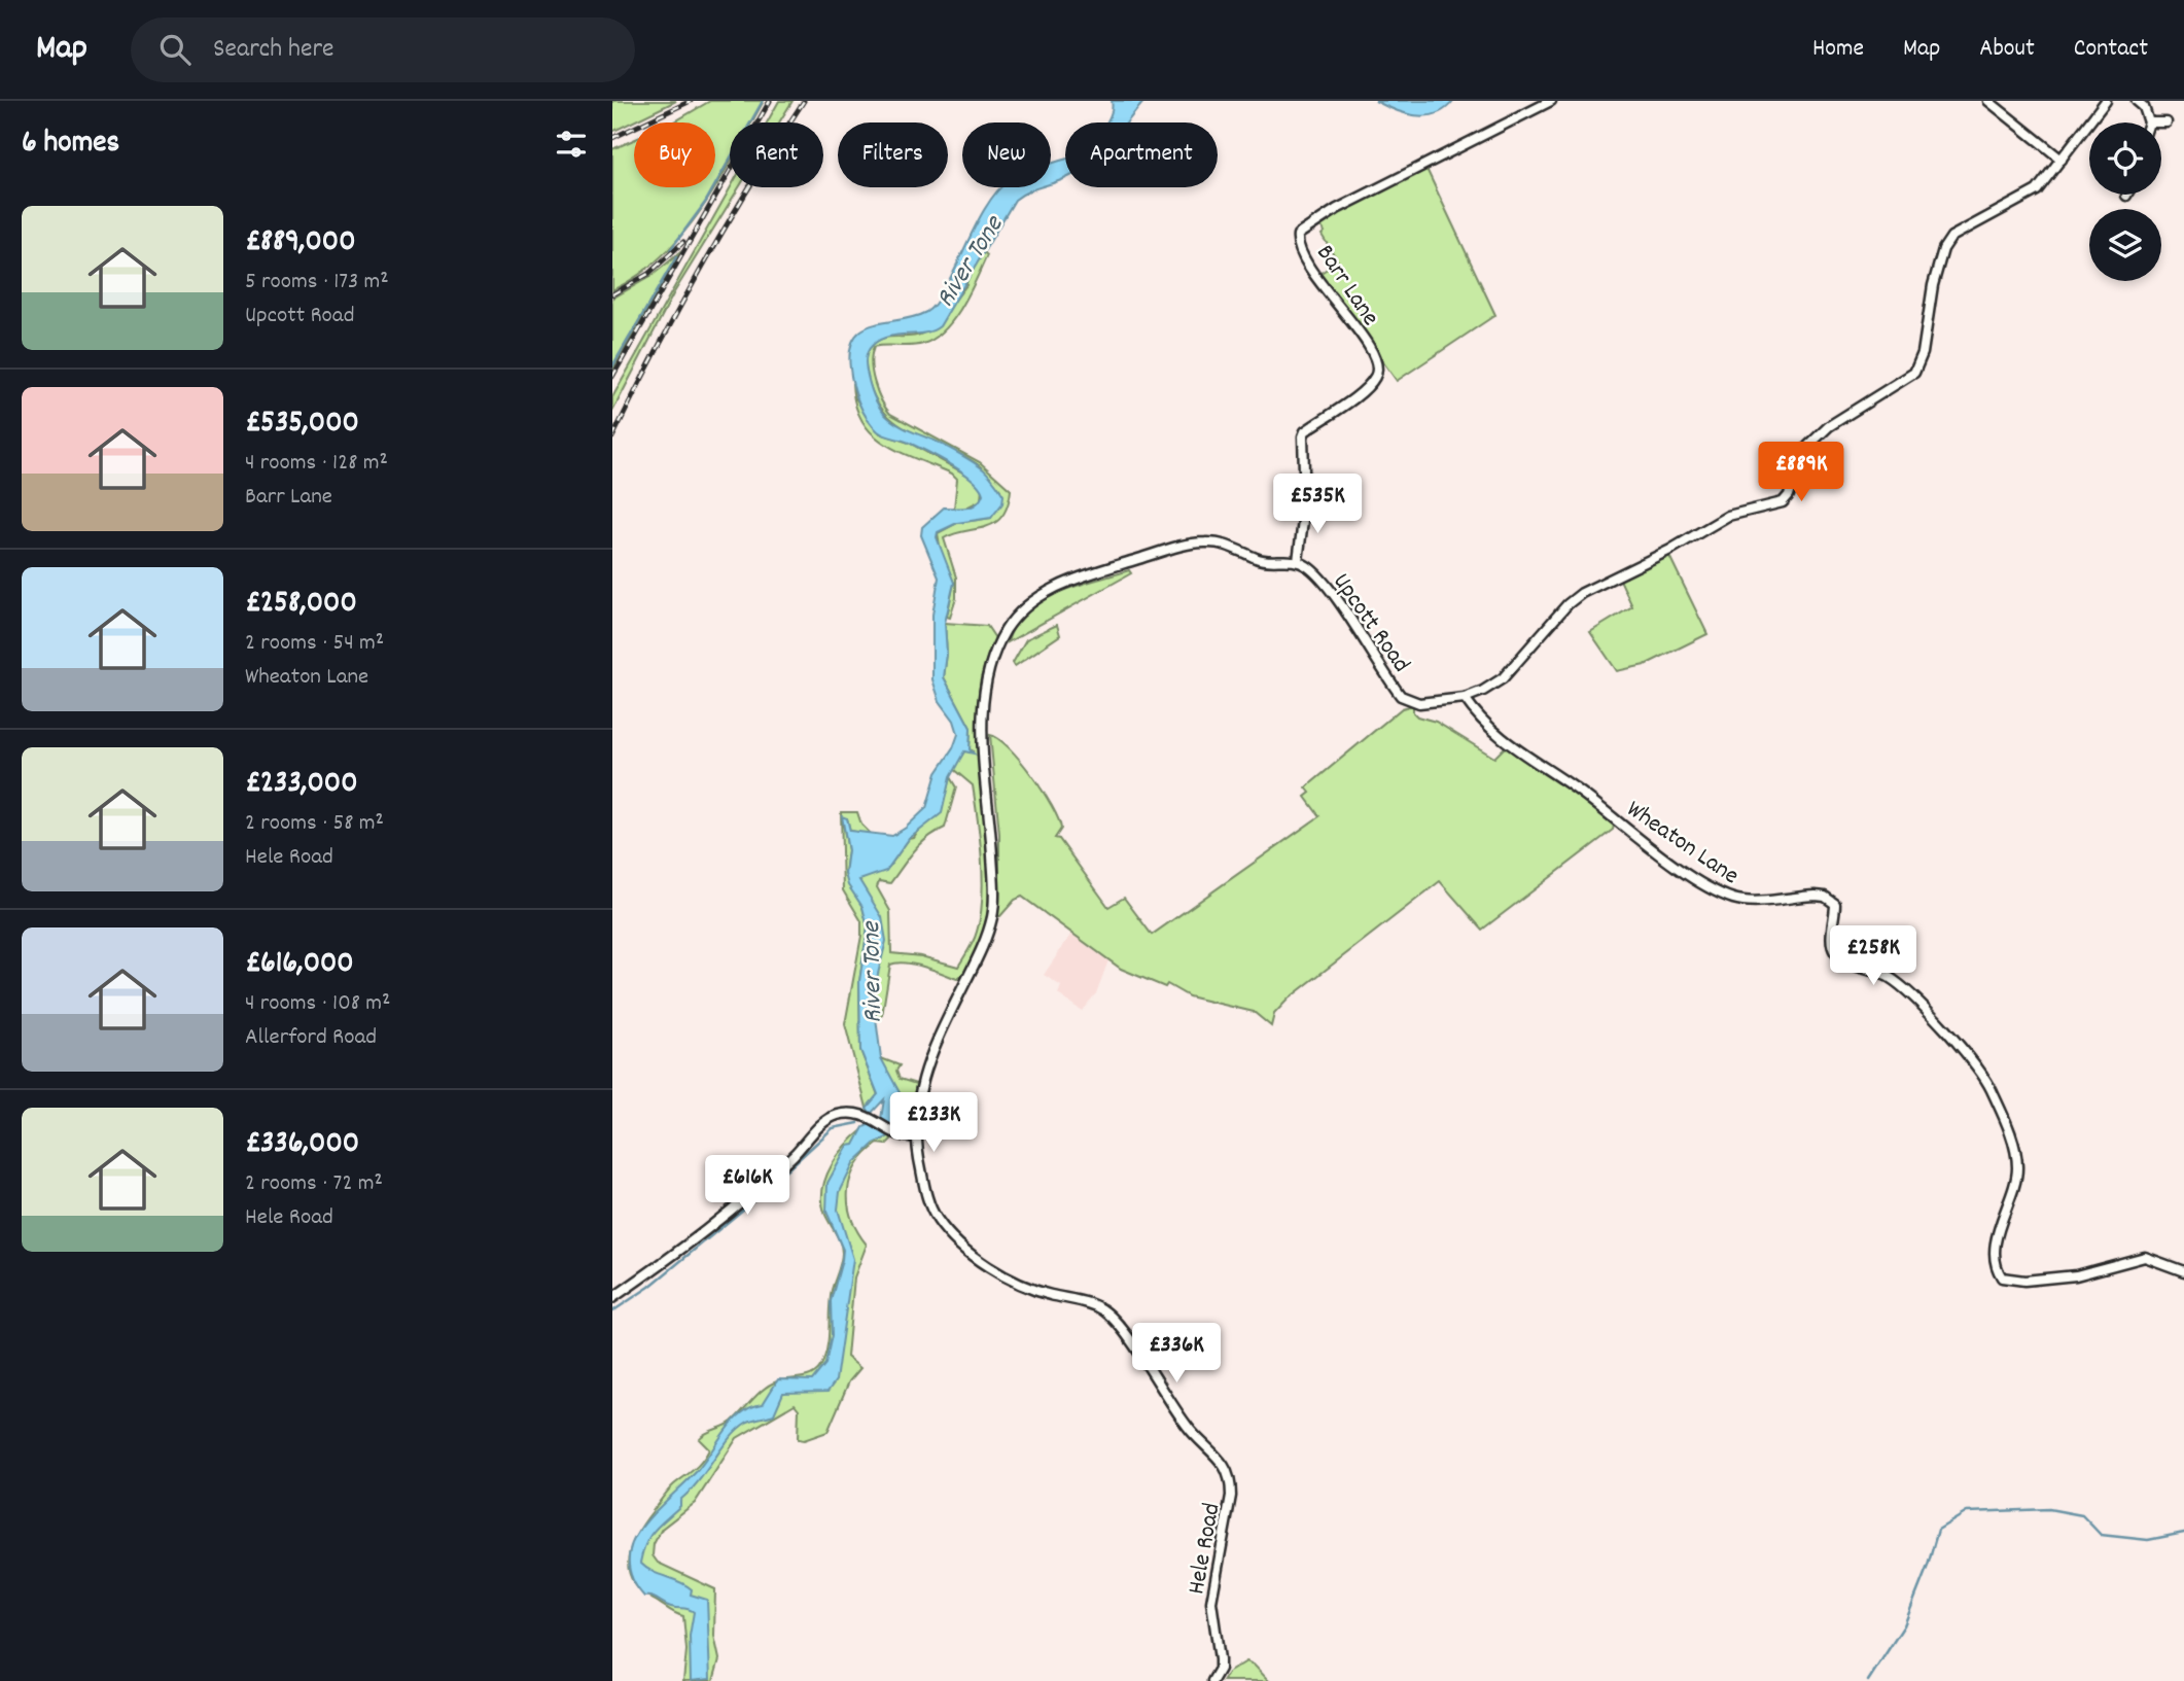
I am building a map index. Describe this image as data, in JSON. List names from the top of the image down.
{
  "streets": {
    "street": [
      "Barr Lane",
      "Upcott Road",
      "Wheaton Lane",
      "Hele Road"
    ]
  },
  "crossings": [
    ["Barr Lane", "Upcott Road"],
    ["Upcott Road", "Wheaton Lane"],
    ["Upcott Road", "Hele Road"]
  ],
  "water": ["River Tone"],
  "page": {
    "header": "Map",
    "search": "Search here",
    "nav": [
      "Home",
      "Map",
      "About",
      "Contact"
    ],
    "heading": "6 homes",
    "chip": [
      "Buy",
      "Rent",
      "Filters",
      "New",
      "Apartment"
    ],
    "list": [
      {
        "name": "£889,000",
        "note": "5 rooms · 173 m² · Upcott Road"
      },
      {
        "name": "£535,000",
        "note": "4 rooms · 128 m² · Barr Lane"
      },
      {
        "name": "£258,000",
        "note": "2 rooms · 54 m² · Wheaton Lane"
      },
      {
        "name": "£233,000",
        "note": "2 rooms · 58 m² · Hele Road"
      },
      {
        "name": "£616,000",
        "note": "4 rooms · 108 m² · Allerford Road"
      },
      {
        "name": "£336,000",
        "note": "2 rooms · 72 m² · Hele Road"
      }
    ],
    "price": [
      "£889K",
      "£535K",
      "£258K",
      "£233K",
      "£616K",
      "£336K"
    ]
  }
}
